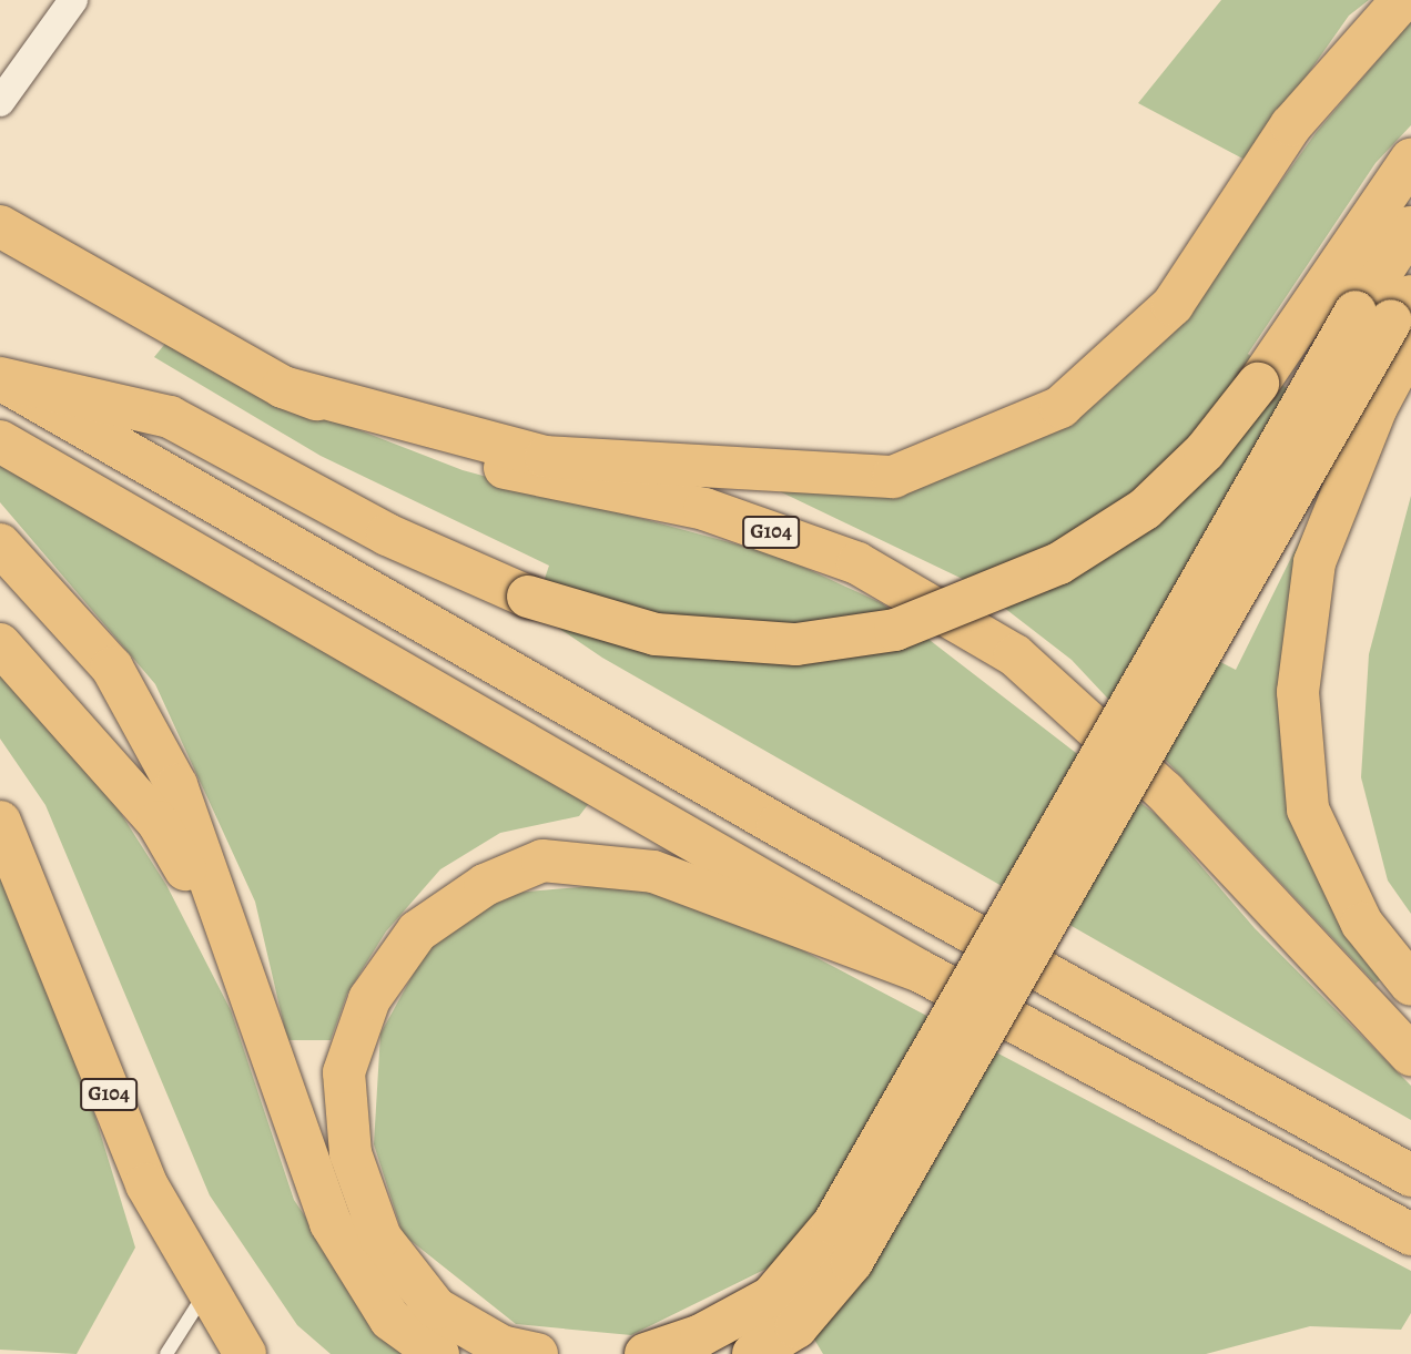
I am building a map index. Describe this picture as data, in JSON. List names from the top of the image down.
{
  "streets": {
    "highway": ["G104"]
  }
}
